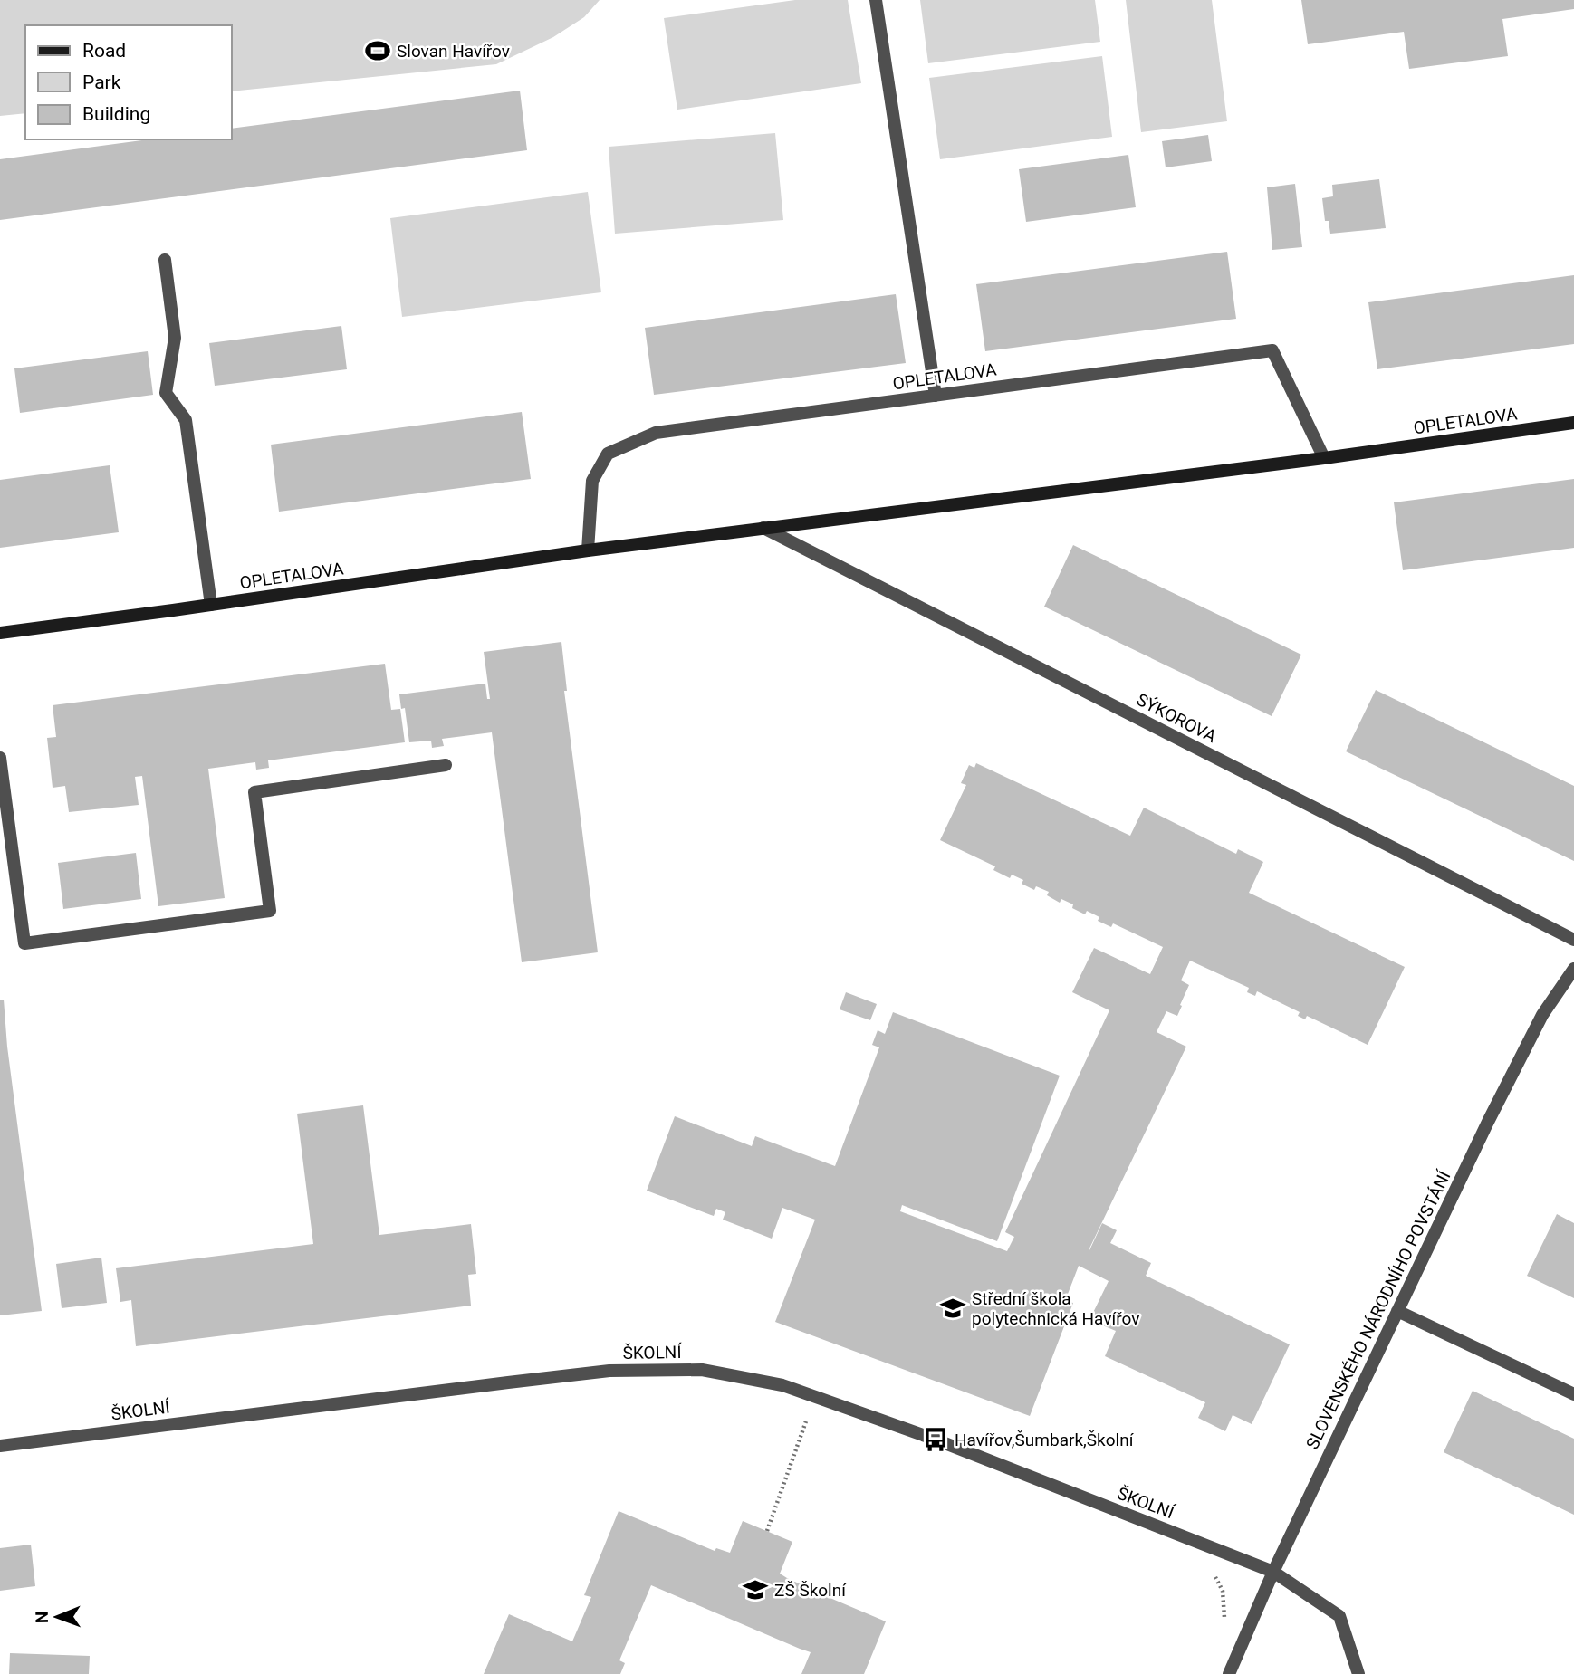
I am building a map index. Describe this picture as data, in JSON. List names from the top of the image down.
{
  "streets": {
    "street": [
      "OPLETALOVA",
      "SÝKOROVA",
      "SLOVENSKÉHO NÁRODNÍHO POVSTÁNÍ",
      "ŠKOLNÍ"
    ]
  },
  "crossings": [
    ["OPLETALOVA", "SÝKOROVA"],
    ["SLOVENSKÉHO NÁRODNÍHO POVSTÁNÍ", "ŠKOLNÍ"]
  ],
  "places": {
    "sports": ["Slovan Havířov"],
    "school or university": ["Střední škola polytechnická Havířov", "ZŠ Školní"],
    "bus stop": ["Havířov,Šumbark,Školní"]
  },
  "legend": ["Road", "Park", "Building"],
  "north": "left"
}
